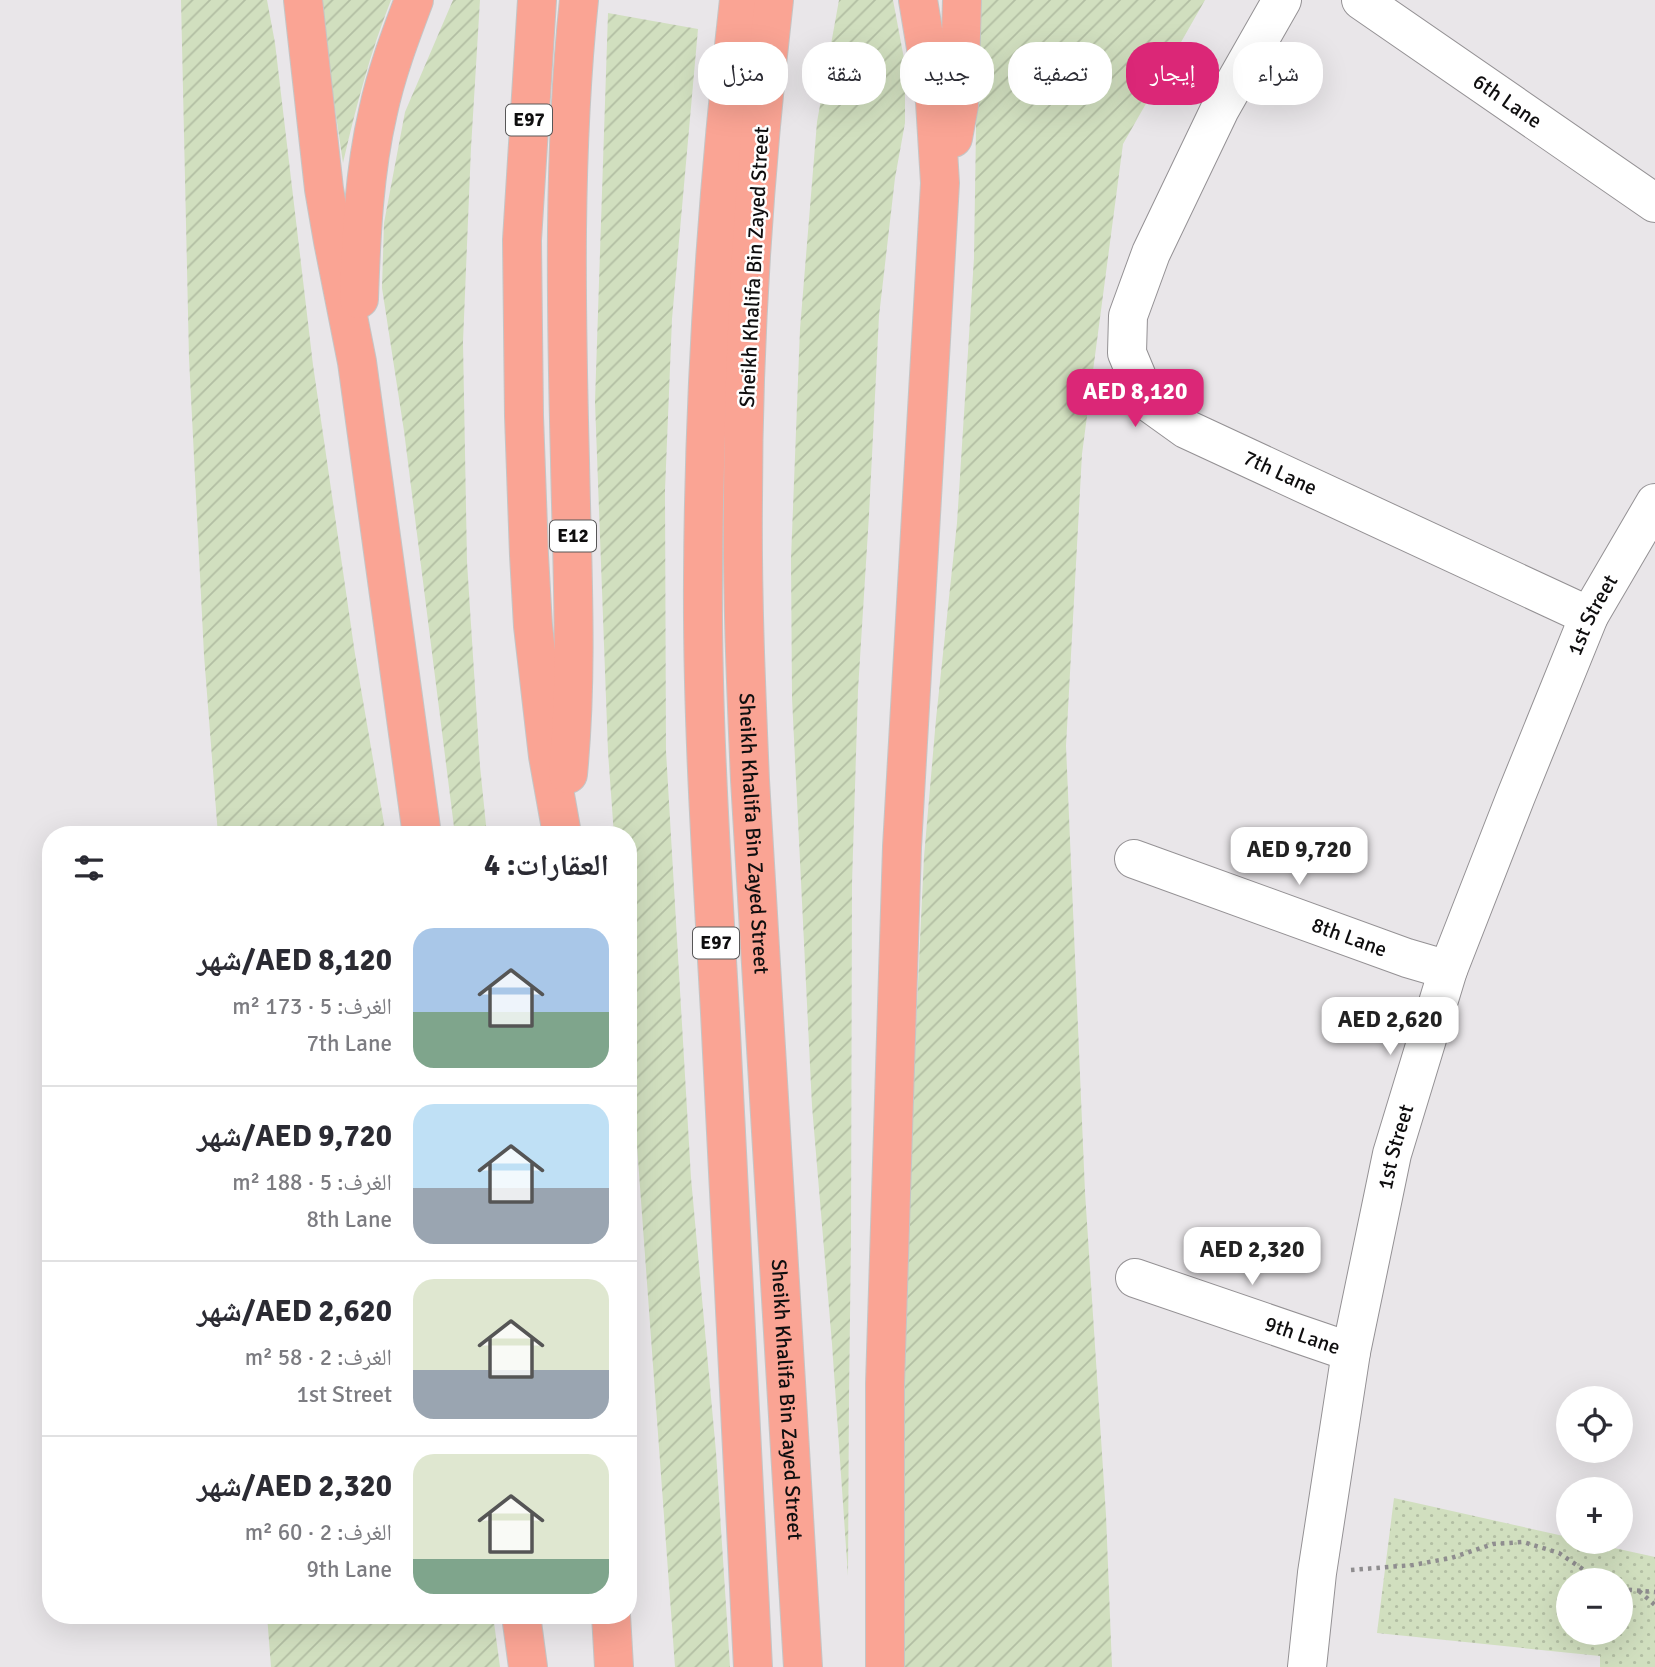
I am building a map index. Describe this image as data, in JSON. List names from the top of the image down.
{
  "streets": {
    "highway": ["E97", "Sheikh Khalifa Bin Zayed Street", "E12"],
    "street": [
      "6th Lane",
      "7th Lane",
      "1st Street",
      "8th Lane",
      "9th Lane"
    ]
  },
  "crossings": [
    ["E97", "Sheikh Khalifa Bin Zayed Street"],
    ["7th Lane", "1st Street"],
    ["1st Street", "8th Lane"],
    ["1st Street", "9th Lane"]
  ],
  "page": {
    "chip": [
      "شراء",
      "إيجار",
      "تصفية",
      "جديد",
      "شقة",
      "منزل"
    ],
    "price": [
      "AED 8,120",
      "AED 9,720",
      "AED 2,620",
      "AED 2,320"
    ],
    "heading": "العقارات: 4",
    "list": [
      {
        "name": "AED 8,120/شهر",
        "note": "الغرف: 5 · 173 m² · 7th Lane"
      },
      {
        "name": "AED 9,720/شهر",
        "note": "الغرف: 5 · 188 m² · 8th Lane"
      },
      {
        "name": "AED 2,620/شهر",
        "note": "الغرف: 2 · 58 m² · 1st Street"
      },
      {
        "name": "AED 2,320/شهر",
        "note": "الغرف: 2 · 60 m² · 9th Lane"
      }
    ],
    "map_buttons": ["+", "−"]
  }
}
